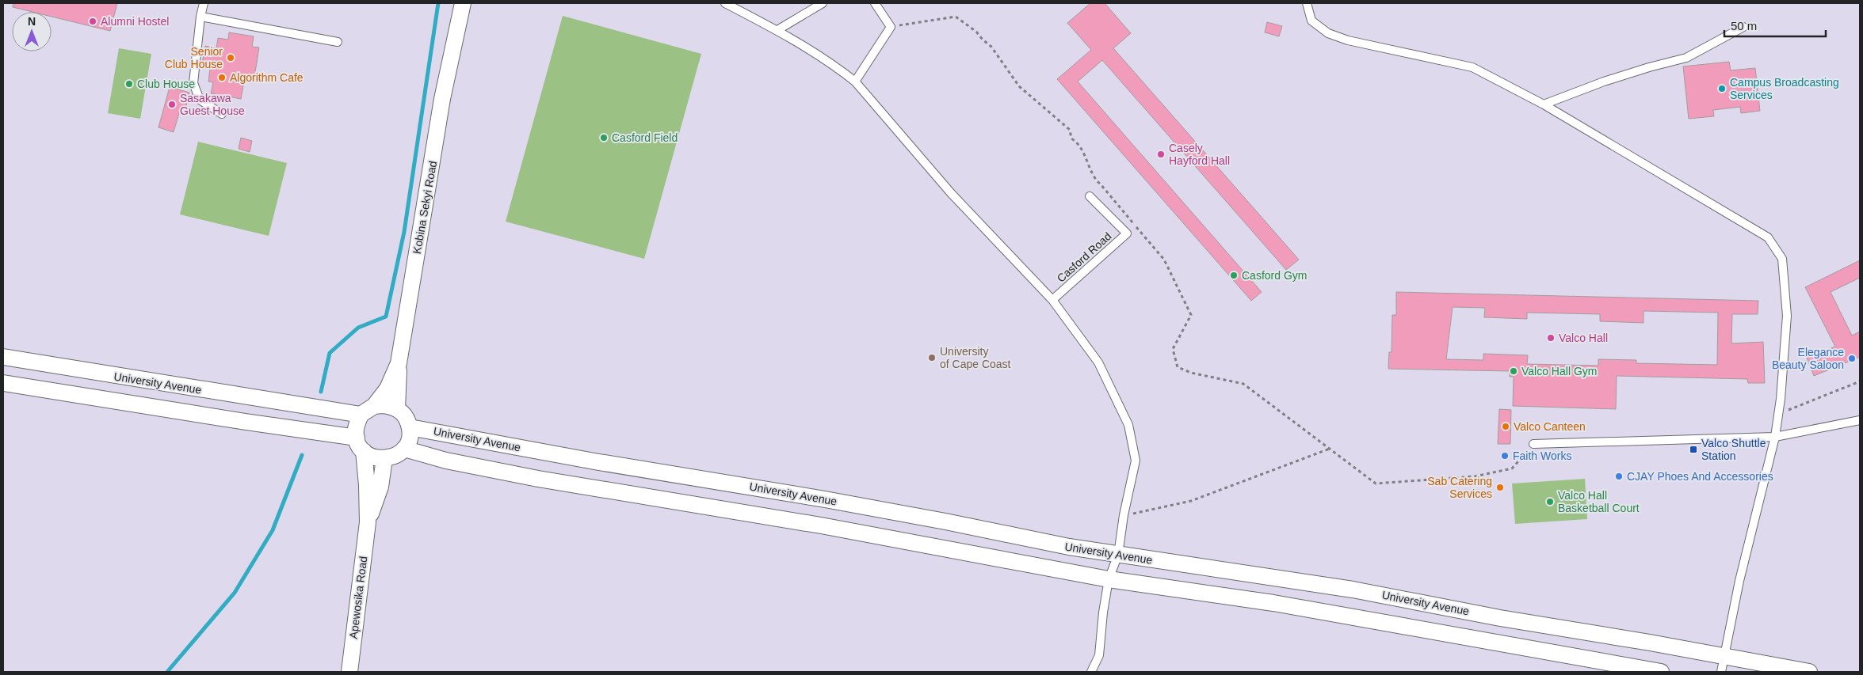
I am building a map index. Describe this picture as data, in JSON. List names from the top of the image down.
{
  "streets": {
    "street": ["Kobina Sekyi Road", "University Avenue", "Apewosika Road"],
    "lane": ["Casford Road"]
  },
  "crossings": [
    ["Kobina Sekyi Road", "University Avenue"]
  ],
  "places": {
    "other": [
      "Alumni Hostel",
      "Senior Club House",
      "Algorithm Cafe",
      "Club House",
      "Campus Broadcasting Services",
      "Sasakawa Guest House",
      "Casford Field",
      "Casely Hayford Hall",
      "Casford Gym",
      "Valco Hall",
      "University of Cape Coast",
      "Elegance Beauty Saloon",
      "Valco Hall Gym",
      "Valco Canteen",
      "Faith Works",
      "CJAY Phoes And Accessories",
      "Sab Catering Services",
      "Valco Hall Basketball Court"
    ],
    "transit": ["Valco Shuttle Station"]
  },
  "scale_bar": "50 m",
  "north": "top"
}
